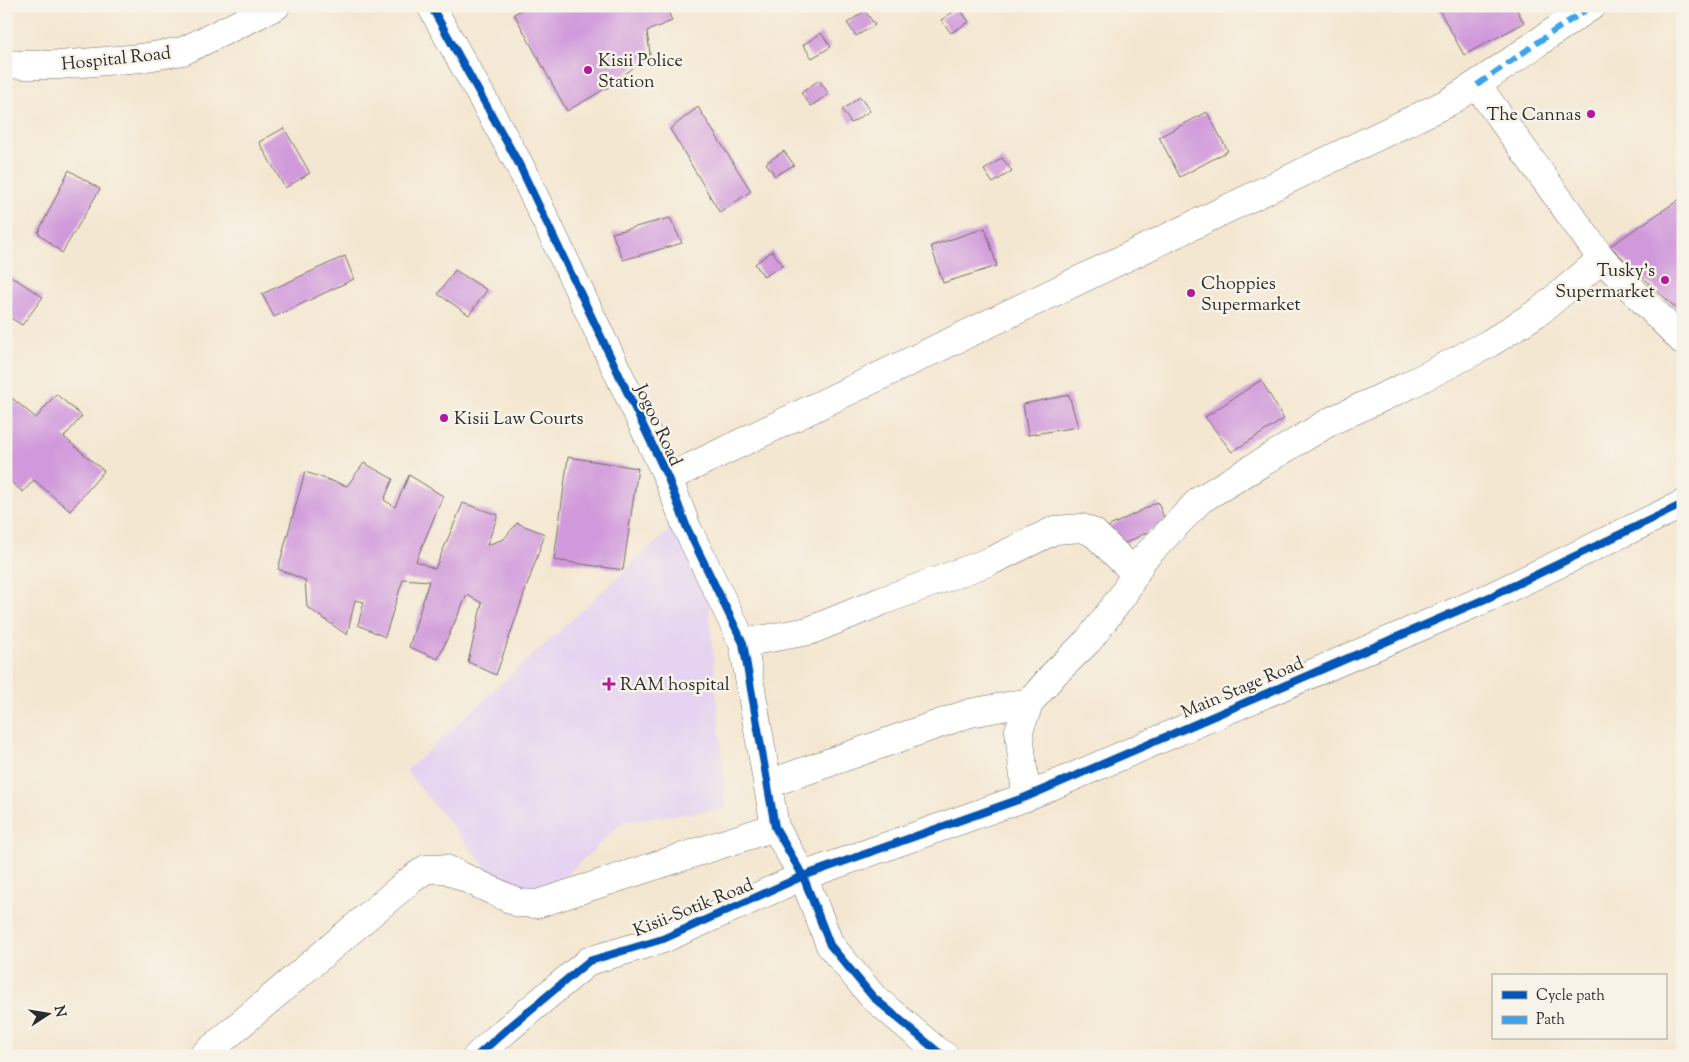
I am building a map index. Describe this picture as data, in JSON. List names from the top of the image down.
{
  "streets": {
    "street": [
      "Hospital Road",
      "Jogoo Road",
      "Main Stage Road",
      "Kisii-Sotik Road"
    ]
  },
  "crossings": [
    ["Jogoo Road", "Main Stage Road"],
    ["Jogoo Road", "Kisii-Sotik Road"],
    ["Main Stage Road", "Kisii-Sotik Road"]
  ],
  "places": {
    "other": [
      "Kisii Police Station",
      "The Cannas",
      "Tusky's Supermarket",
      "Choppies Supermarket",
      "Kisii Law Courts"
    ],
    "health": ["RAM hospital"]
  },
  "legend": ["Cycle path", "Path"],
  "north": "right"
}
